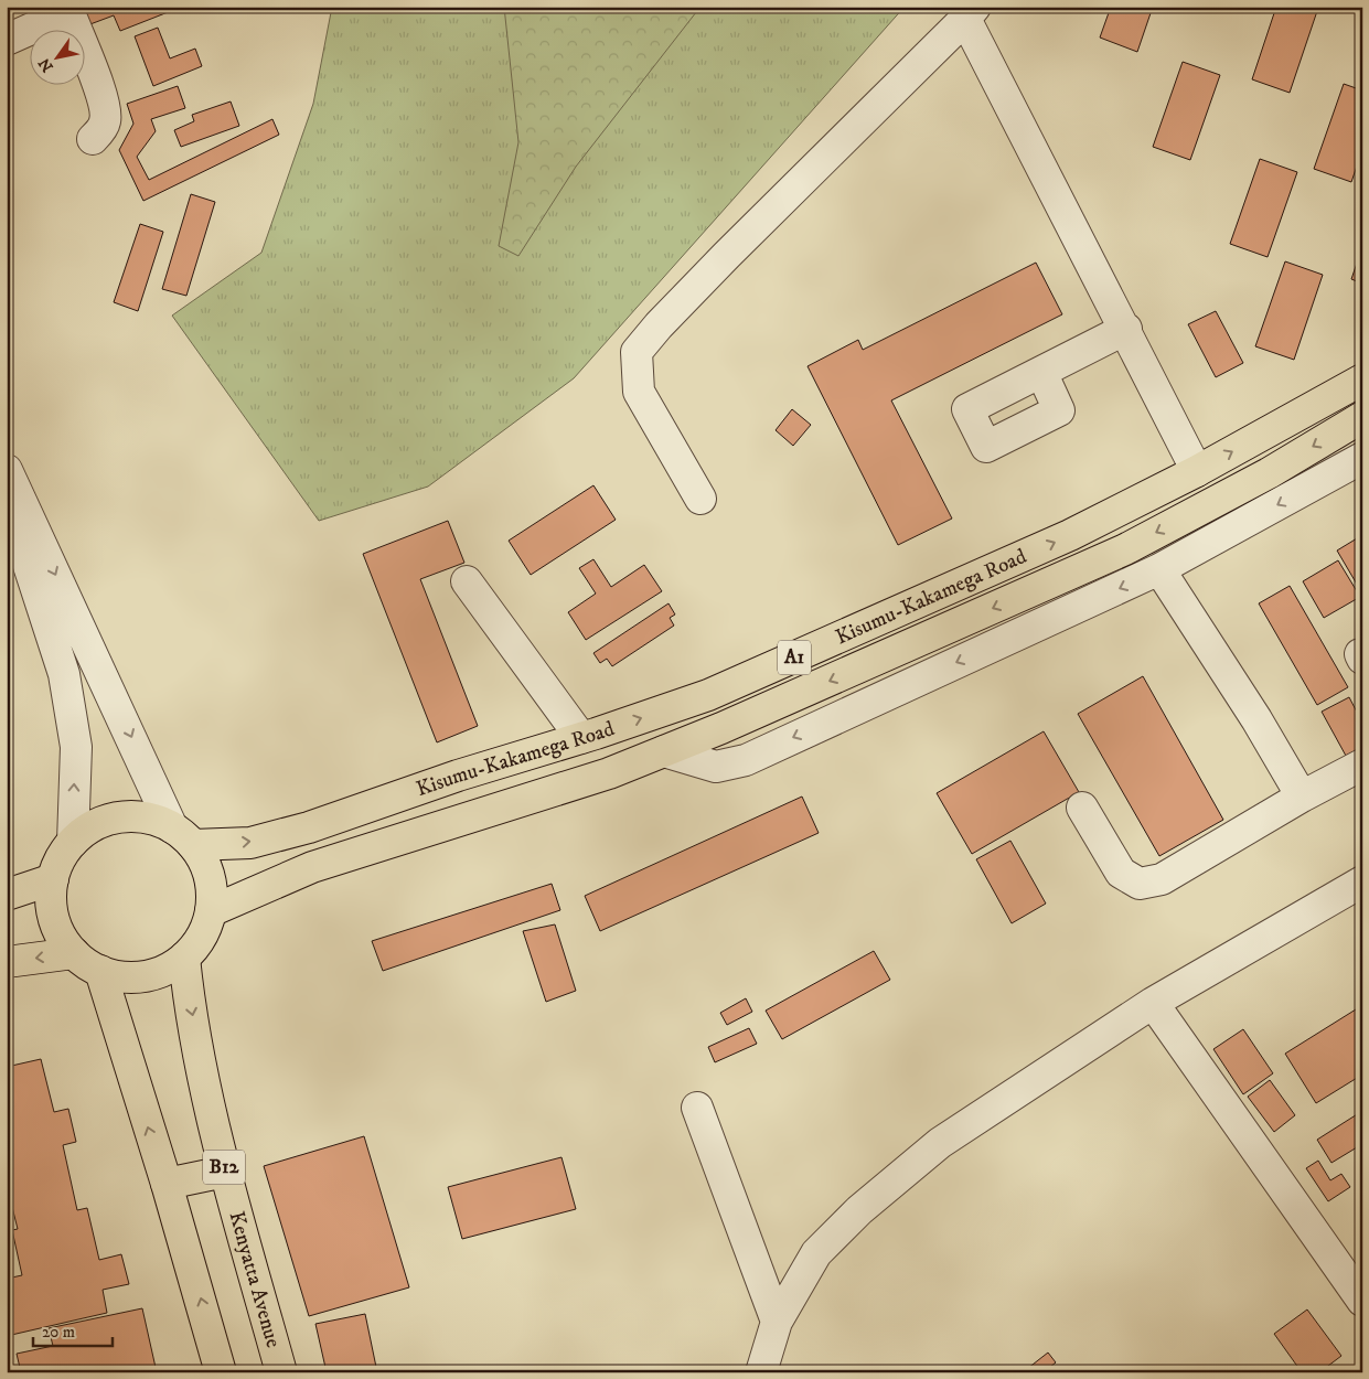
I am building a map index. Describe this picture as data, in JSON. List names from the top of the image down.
{
  "streets": {
    "highway": [
      "Kisumu-Kakamega Road",
      "A1",
      "B12",
      "Kenyatta Avenue"
    ]
  },
  "crossings": [
    ["Kisumu-Kakamega Road", "Kenyatta Avenue"]
  ],
  "scale_bar": "20 m",
  "north": "bottom left"
}
